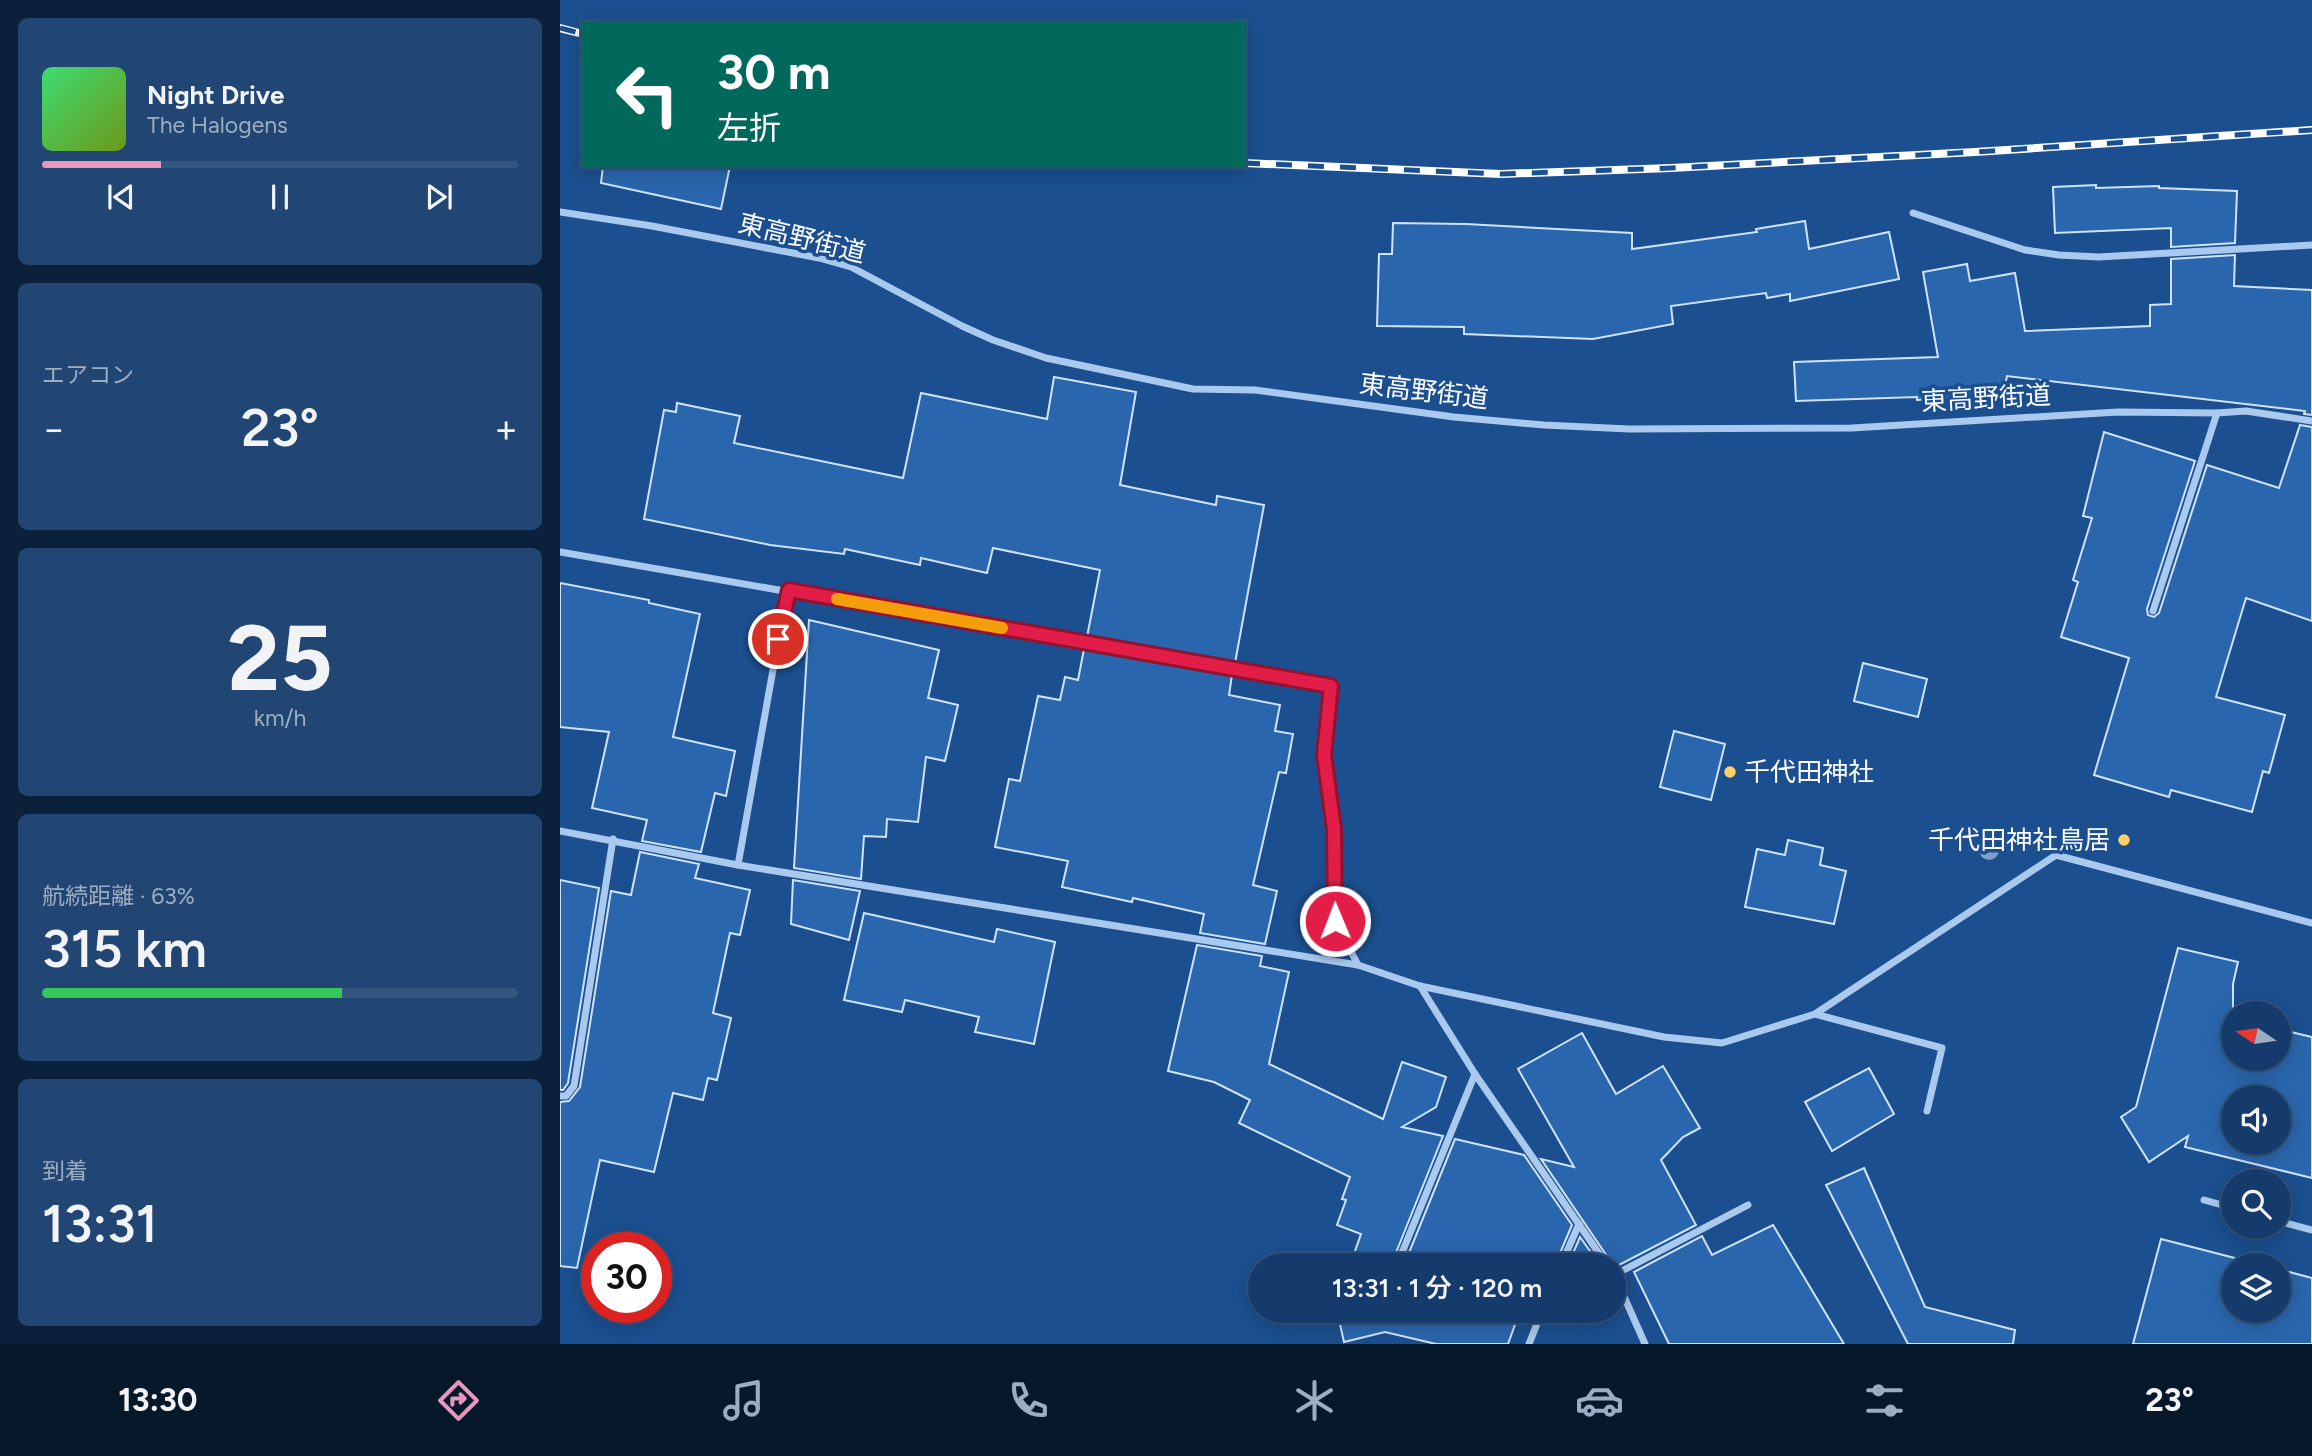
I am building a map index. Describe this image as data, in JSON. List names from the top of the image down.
{
  "streets": {
    "street": ["東高野街道"]
  },
  "places": ["千代田神社", "千代田神社鳥居"],
  "north": "left",
  "page": {
    "turn": ["30 m", "左折"],
    "song": ["Night Drive", "The Halogens"],
    "tile": [
      "エアコン",
      ["25", "km/h"],
      ["航続距離 · 63%", "315 km"],
      ["到着", "13:31"]
    ],
    "heat": ["−", "23°", "+"],
    "limit": "30",
    "trip": "13:31 · 1 分 · 120 m",
    "tabs": ["13:30", "23°"]
  }
}
